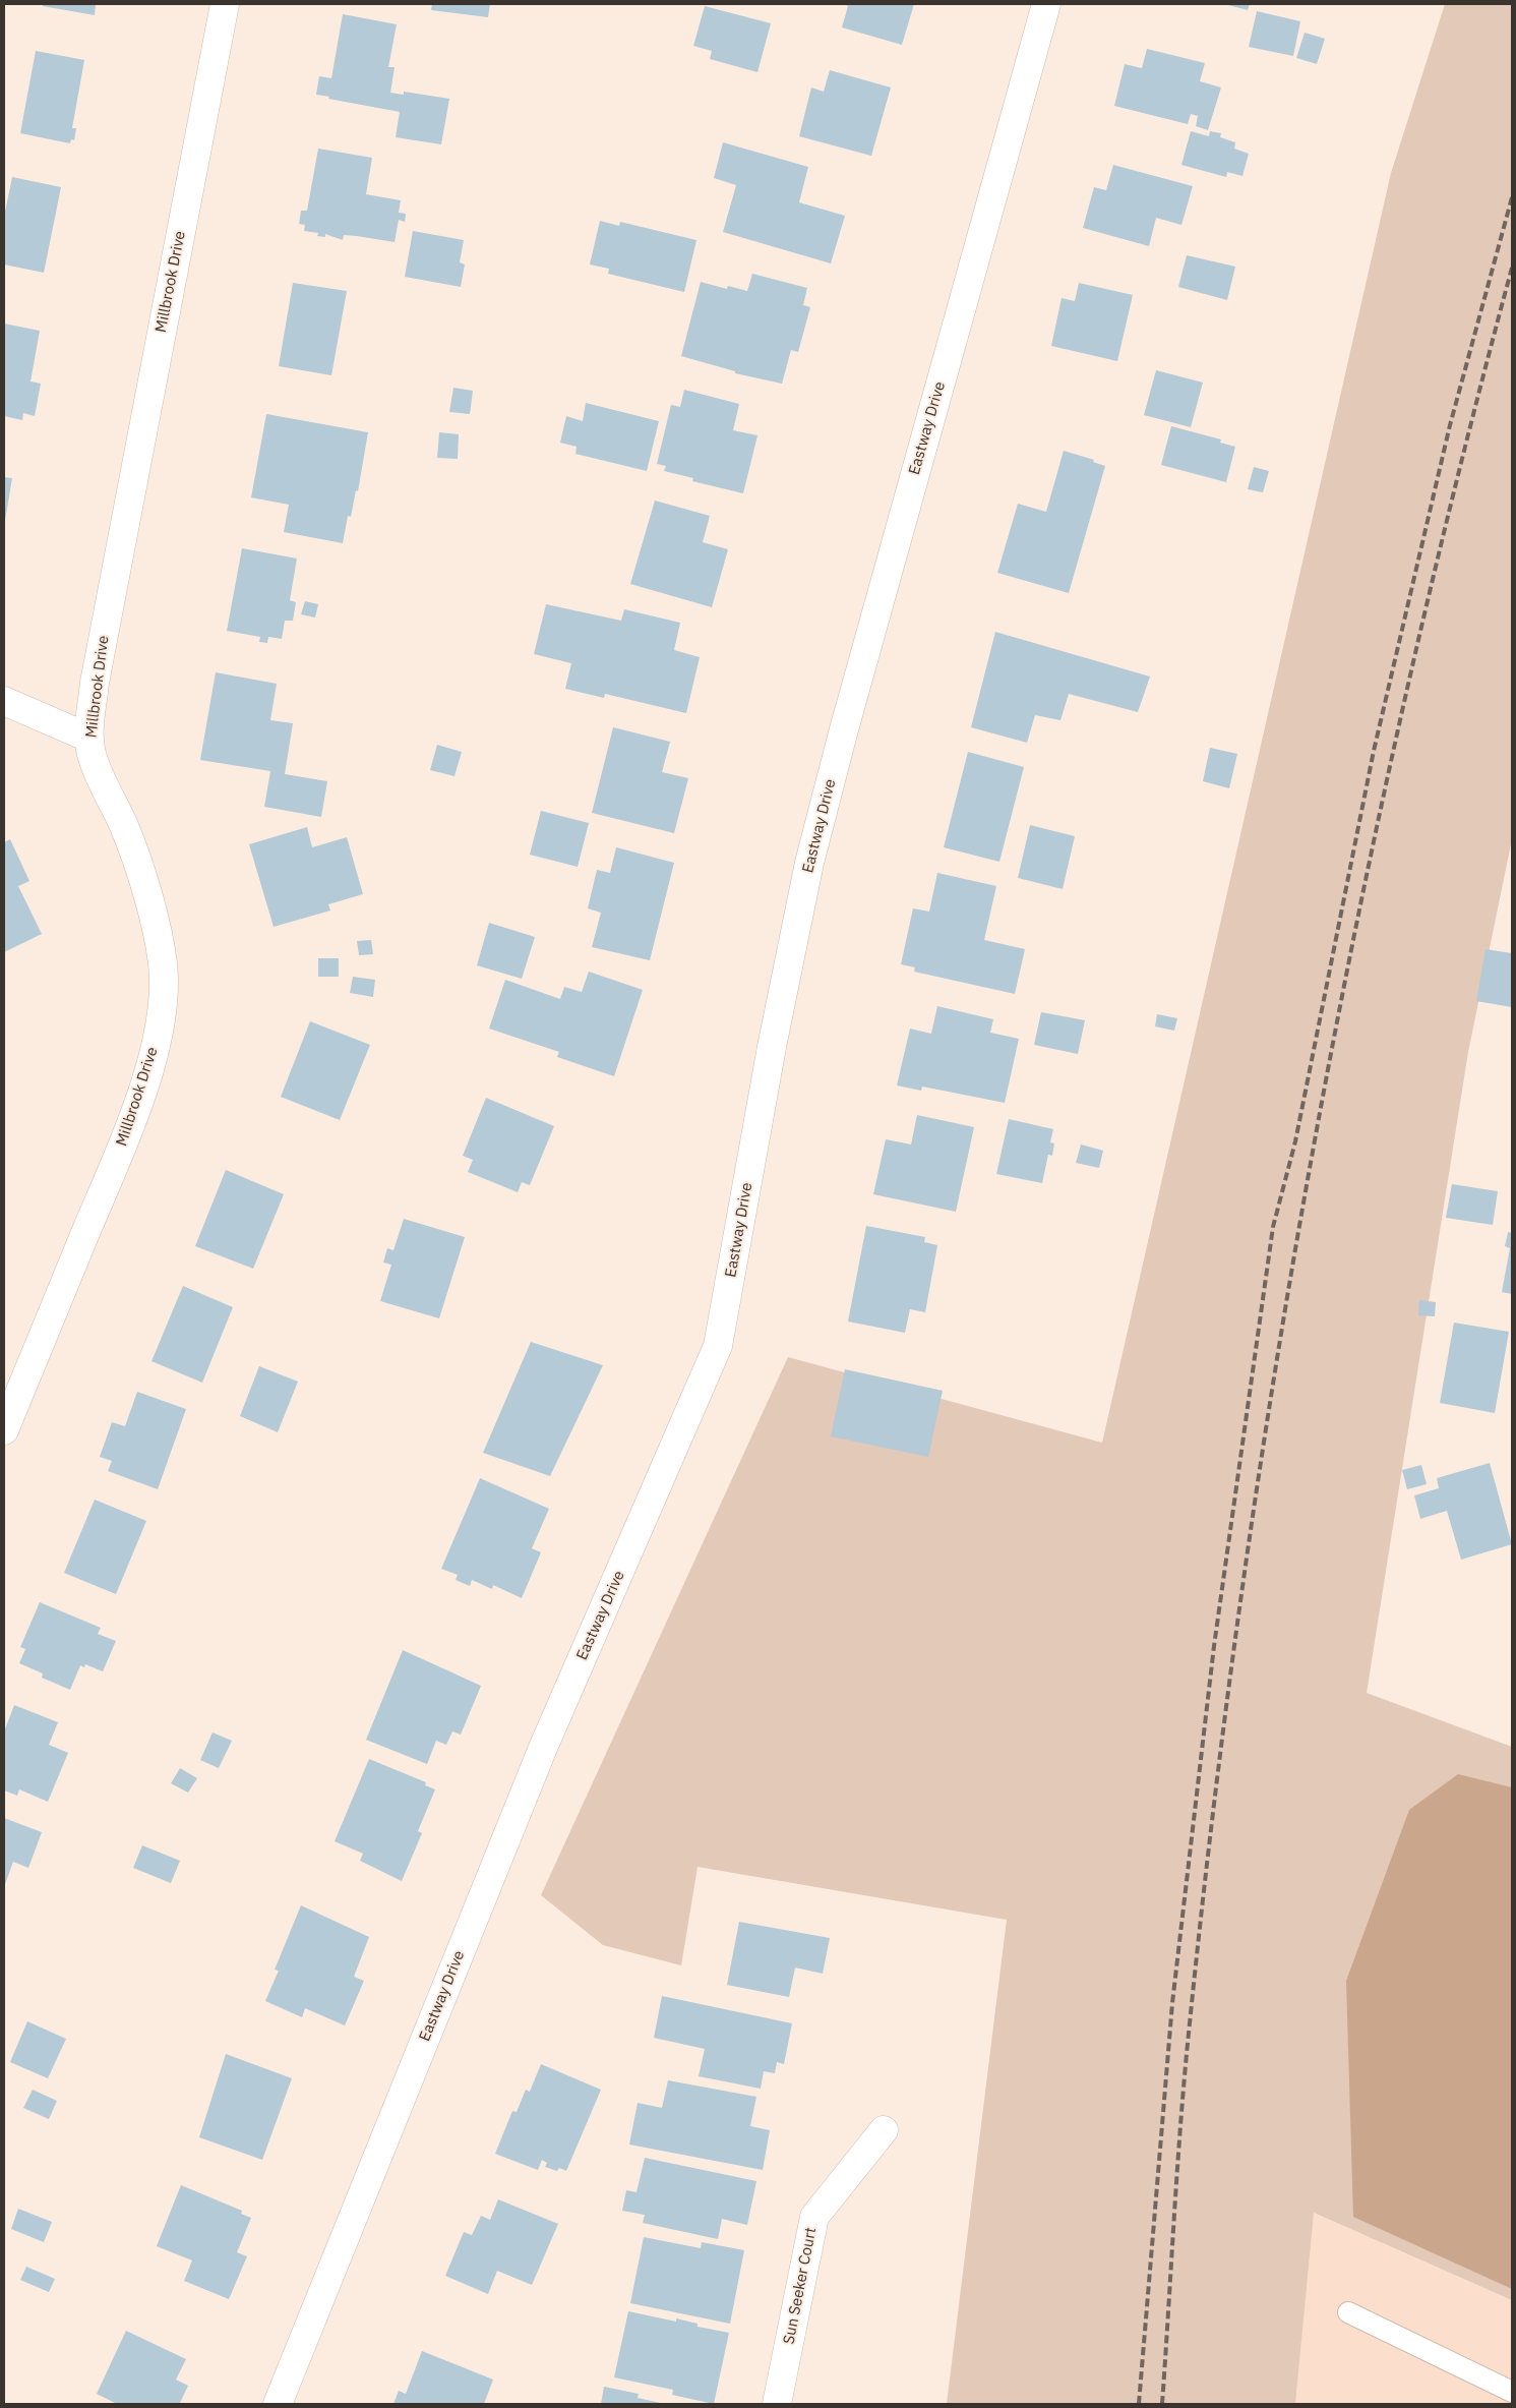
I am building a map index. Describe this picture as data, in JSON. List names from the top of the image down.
{
  "streets": {
    "street": ["Millbrook Drive", "Eastway Drive", "Sun Seeker Court"]
  }
}
